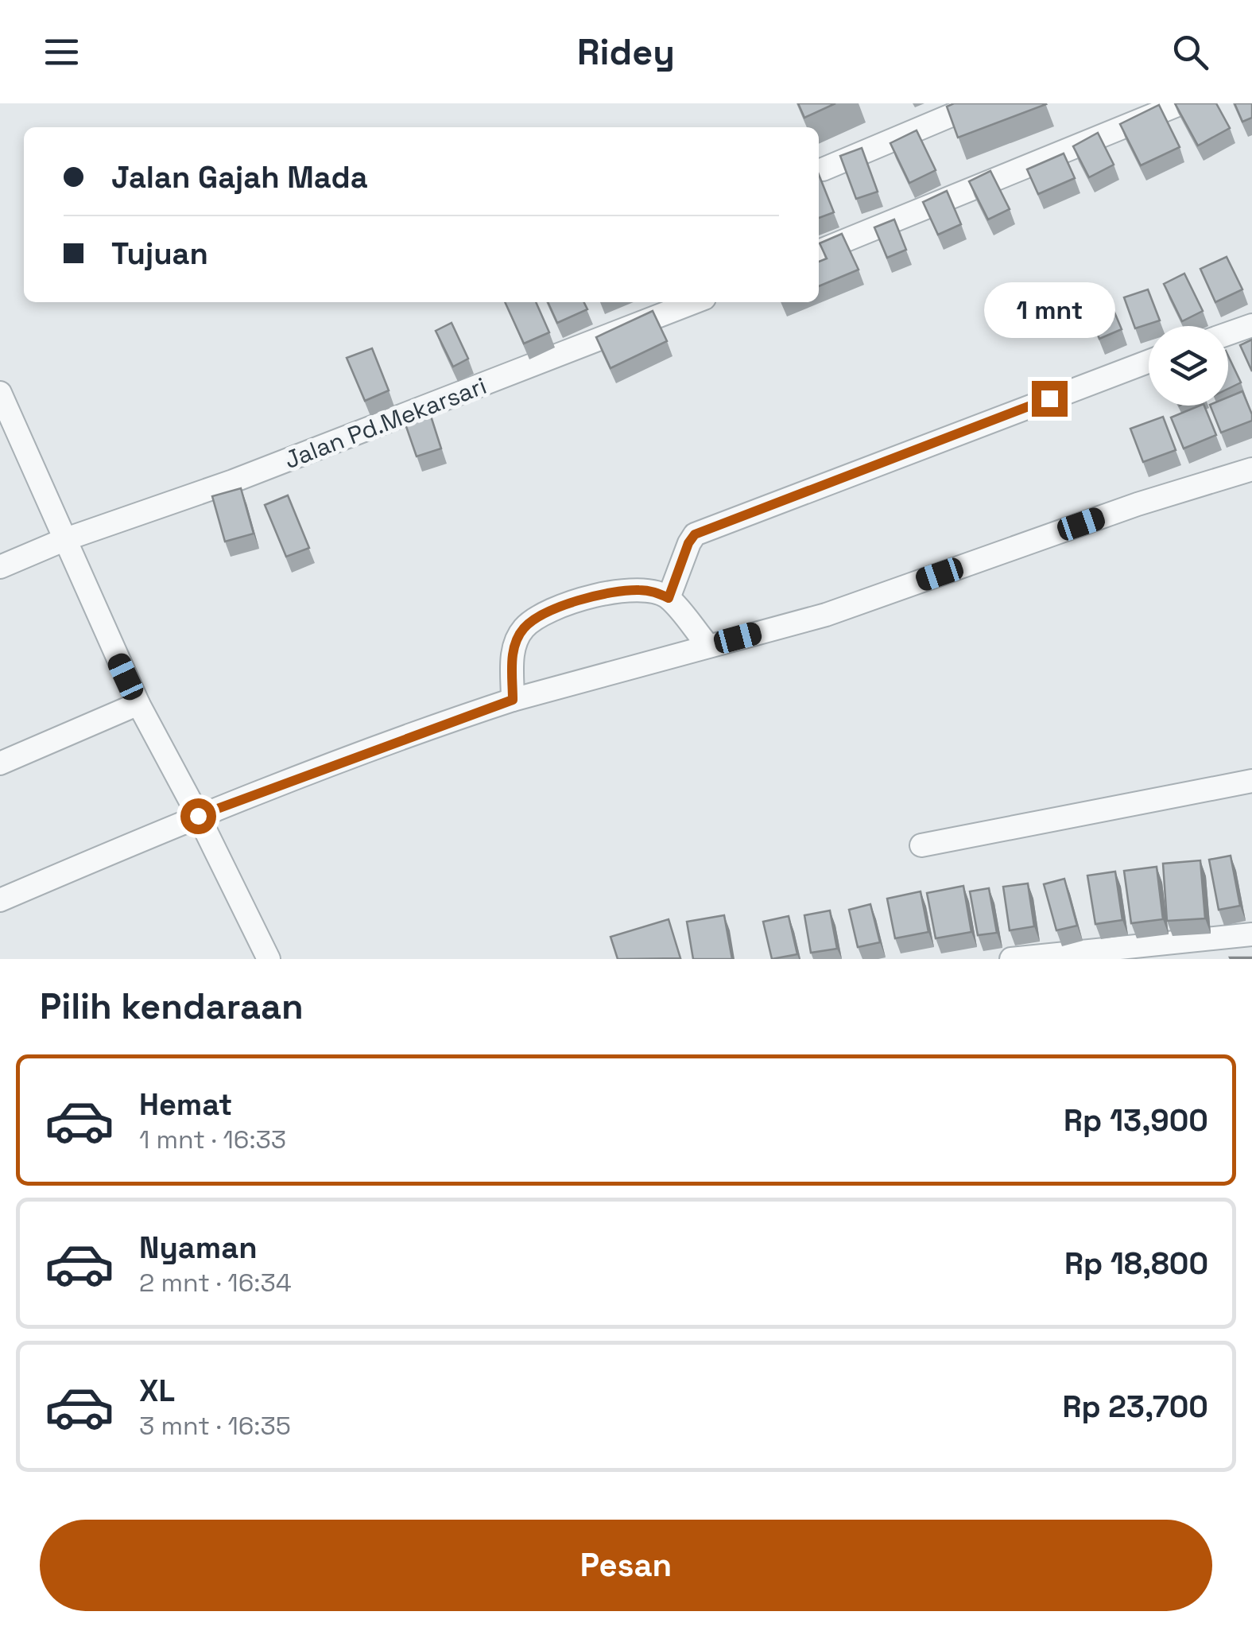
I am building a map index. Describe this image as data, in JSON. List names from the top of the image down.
{
  "streets": {
    "street": ["Jalan Pd.Mekarsari"]
  },
  "page": {
    "header": "Ridey",
    "banner": ["Jalan Gajah Mada", "Tujuan"],
    "bubble": "1 mnt",
    "heading": "Pilih kendaraan",
    "list": [
      {
        "name": "Hemat",
        "note": "1 mnt · 16:33",
        "value": "Rp 13,900"
      },
      {
        "name": "Nyaman",
        "note": "2 mnt · 16:34",
        "value": "Rp 18,800"
      },
      {
        "name": "XL",
        "note": "3 mnt · 16:35",
        "value": "Rp 23,700"
      }
    ],
    "buttons": "Pesan"
  }
}
